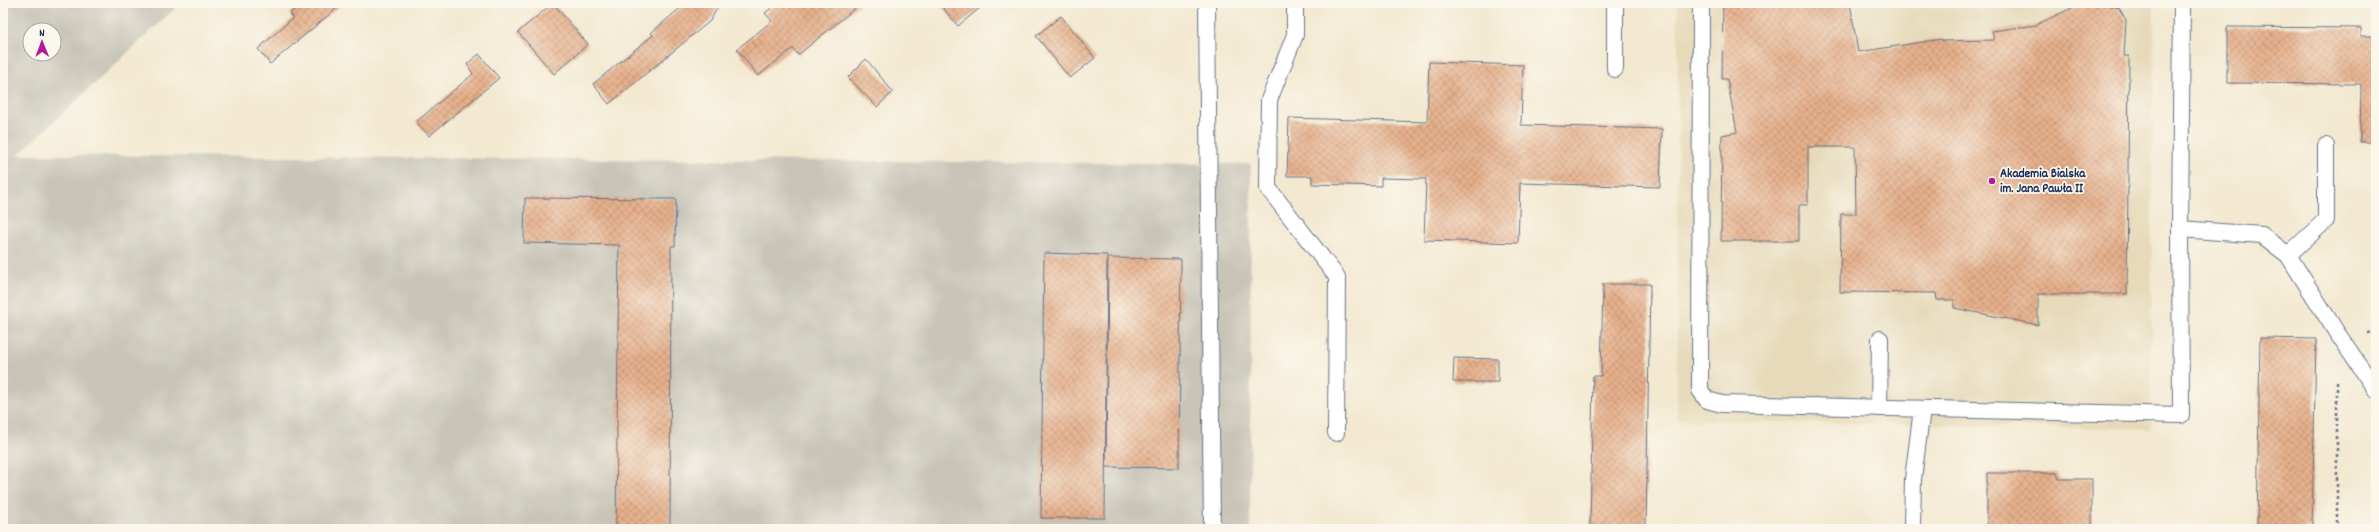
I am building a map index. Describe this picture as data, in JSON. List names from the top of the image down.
{
  "places": ["Akademia Bialska im. Jana Pawła II"],
  "north": "top"
}
